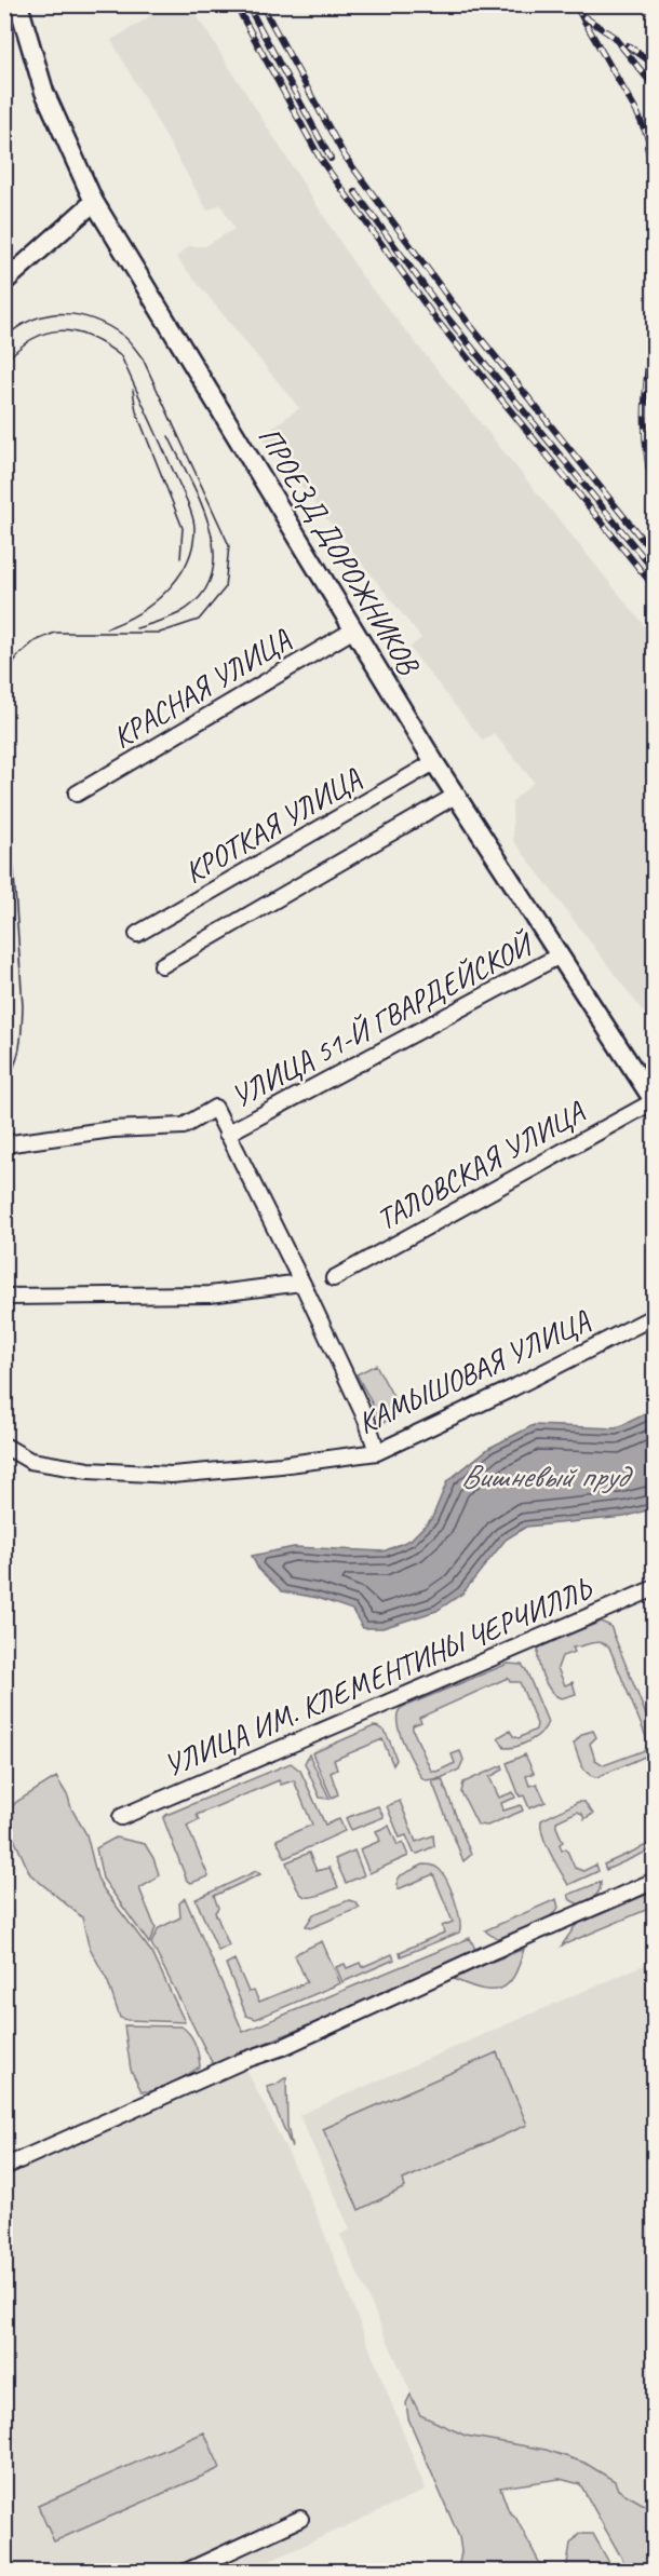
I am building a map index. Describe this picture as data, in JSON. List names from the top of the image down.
{
  "streets": {
    "main road": ["ПРОЕЗД ДОРОЖНИКОВ"],
    "street": [
      "КРАСНАЯ УЛИЦА",
      "КРОТКАЯ УЛИЦА",
      "УЛИЦА 51-Й ГВАРДЕЙСКОЙ",
      "ТАЛОВСКАЯ УЛИЦА",
      "КАМЫШОВАЯ УЛИЦА",
      "УЛИЦА ИМ. КЛЕМЕНТИНЫ ЧЕРЧИЛЛЬ"
    ]
  },
  "crossings": [
    ["ПРОЕЗД ДОРОЖНИКОВ", "КРАСНАЯ УЛИЦА"],
    ["ПРОЕЗД ДОРОЖНИКОВ", "КРОТКАЯ УЛИЦА"],
    ["ПРОЕЗД ДОРОЖНИКОВ", "УЛИЦА 51-Й ГВАРДЕЙСКОЙ"],
    ["ПРОЕЗД ДОРОЖНИКОВ", "ТАЛОВСКАЯ УЛИЦА"]
  ],
  "water": ["Вишневый пруд"]
}
